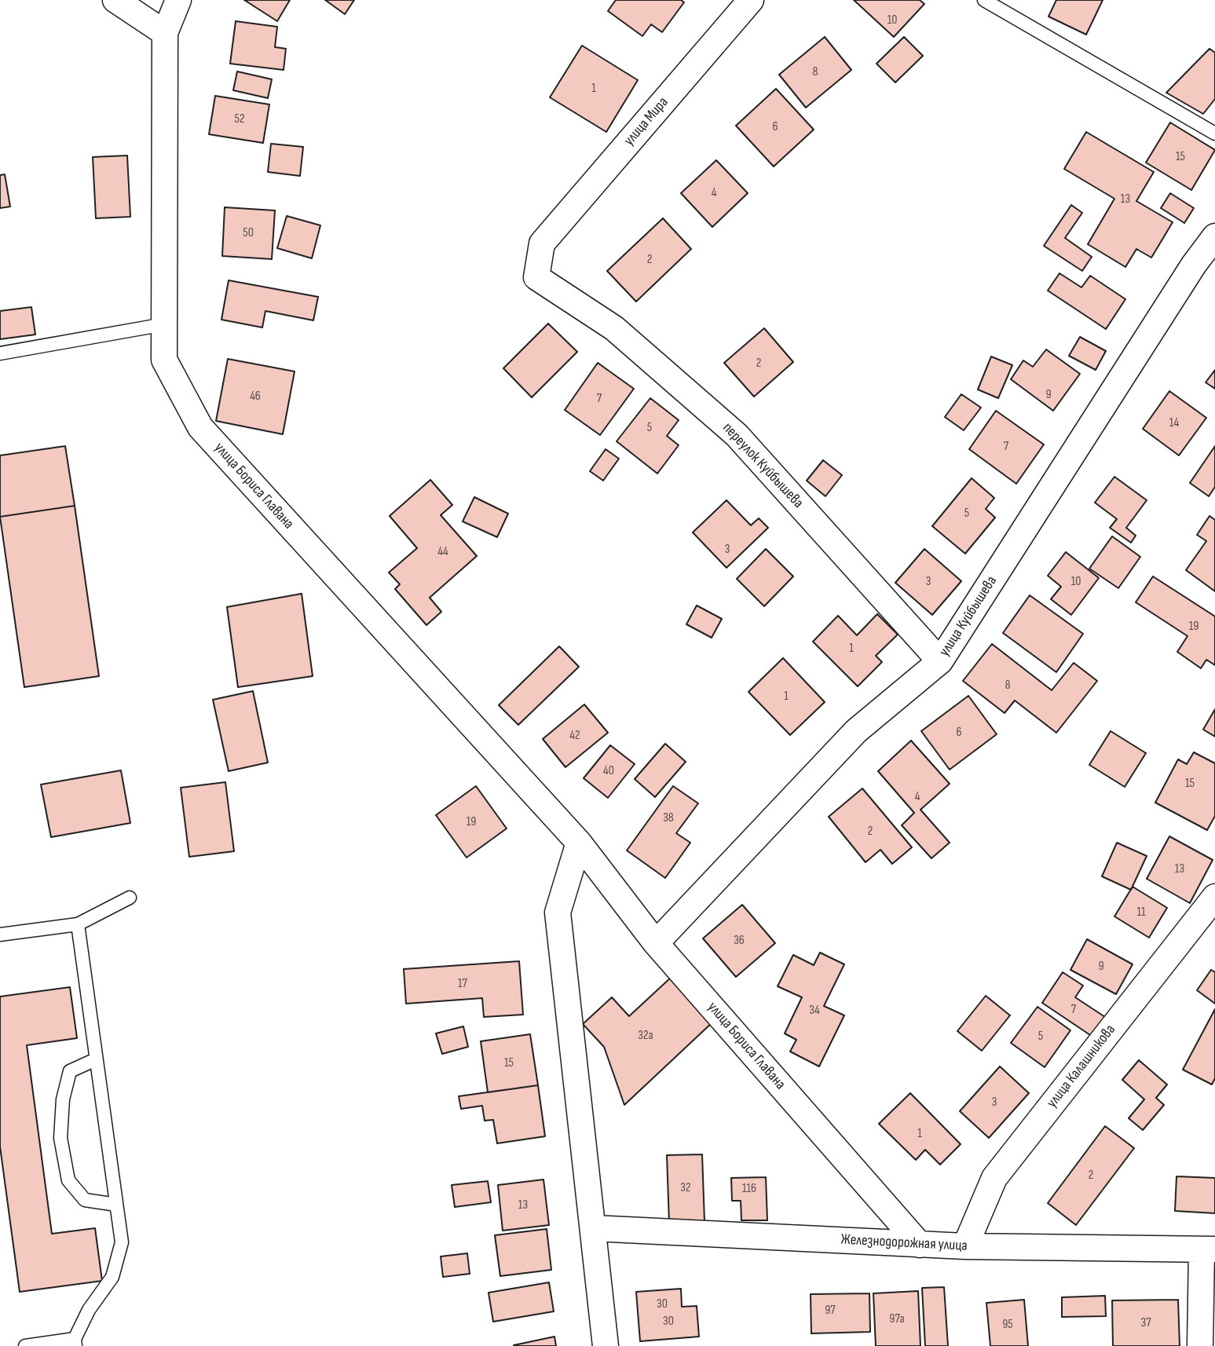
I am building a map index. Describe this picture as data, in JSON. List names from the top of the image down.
{
  "streets": {
    "street": [
      "улица Мира",
      "переулок Куйбышева",
      "улица Бориса Главана",
      "улица Куйбышева",
      "улица Калашникова",
      "Железнодорожная улица"
    ]
  },
  "crossings": [
    ["улица Мира", "переулок Куйбышева"],
    ["переулок Куйбышева", "улица Куйбышева"],
    ["улица Бориса Главана", "улица Куйбышева"],
    ["улица Бориса Главана", "Железнодорожная улица"],
    ["улица Калашникова", "Железнодорожная улица"]
  ],
  "house_numbers": [
    "10",
    "8",
    "1",
    "52",
    "6",
    "15",
    "4",
    "13",
    "50",
    "2",
    "2",
    "9",
    "46",
    "7",
    "14",
    "5",
    "7",
    "5",
    "3",
    "44",
    "3",
    "10",
    "19",
    "1",
    "8",
    "1",
    "6",
    "42",
    "40",
    "15",
    "4",
    "38",
    "19",
    "2",
    "13",
    "11",
    "36",
    "9",
    "17",
    "7",
    "34",
    "32а",
    "5",
    "15",
    "3",
    "1",
    "2",
    "32",
    "116",
    "13",
    "30",
    "97",
    "97а",
    "30",
    "37",
    "95"
  ]
}
